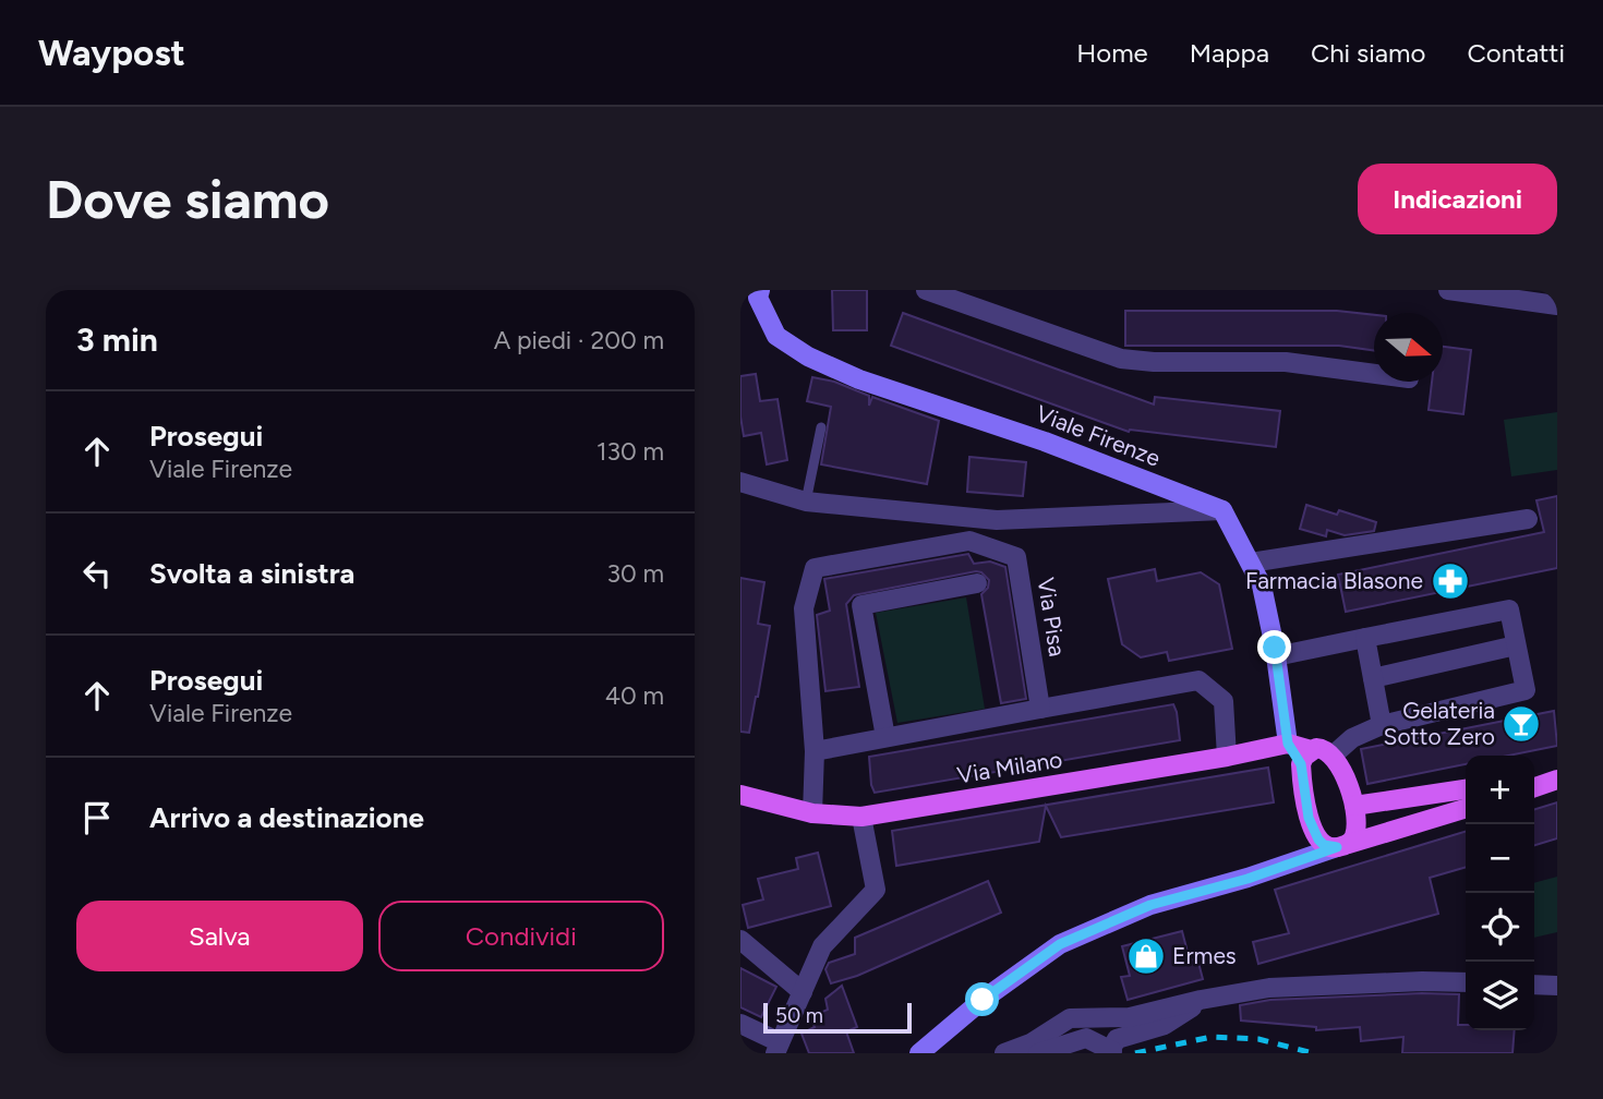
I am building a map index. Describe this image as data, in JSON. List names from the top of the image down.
{
  "streets": {
    "main road": ["Viale Firenze", "Via Milano"],
    "street": ["Via Pisa"]
  },
  "crossings": [
    ["Via Pisa", "Via Milano"]
  ],
  "places": {
    "pharmacy": ["Farmacia Blasone"],
    "bar": ["Gelateria Sotto Zero"],
    "shop": ["Ermes"]
  },
  "scale_bar": "50 m",
  "north": "right",
  "page": {
    "header": "Waypost",
    "nav": [
      "Home",
      "Mappa",
      "Chi siamo",
      "Contatti"
    ],
    "buttons": [
      "Indicazioni",
      ["Salva", "Condividi"]
    ],
    "title": "Dove siamo",
    "heading": ["3 min", "A piedi · 200 m"],
    "list": [
      ["Prosegui", "Viale Firenze", "130 m"],
      ["Svolta a sinistra", "30 m"],
      ["Prosegui", "Viale Firenze", "40 m"],
      "Arrivo a destinazione"
    ],
    "map_buttons": ["+", "−"],
    "scale": "50 m"
  }
}
